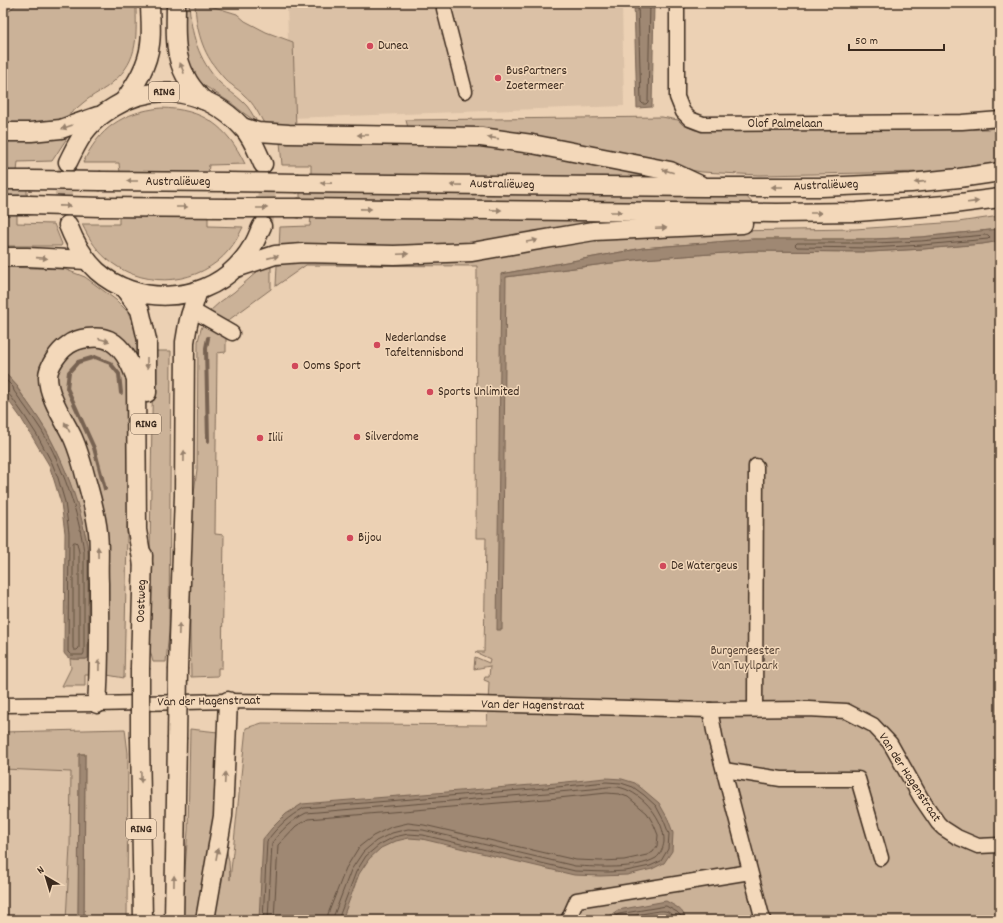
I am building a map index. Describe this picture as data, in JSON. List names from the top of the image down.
{
  "streets": {
    "main road": ["RING", "Australiëweg", "Oostweg"],
    "street": ["Olof Palmelaan", "Van der Hagenstraat"]
  },
  "crossings": [
    ["RING", "Oostweg"]
  ],
  "parks": ["Burgemeester Van Tuyllpark"],
  "places": [
    "Dunea",
    "BusPartners Zoetermeer",
    "Nederlandse Tafeltennisbond",
    "Ooms Sport",
    "Sports Unlimited",
    "Silverdome",
    "Ilili",
    "Bijou",
    "De Watergeus"
  ],
  "scale_bar": "50 m",
  "north": "top left"
}
